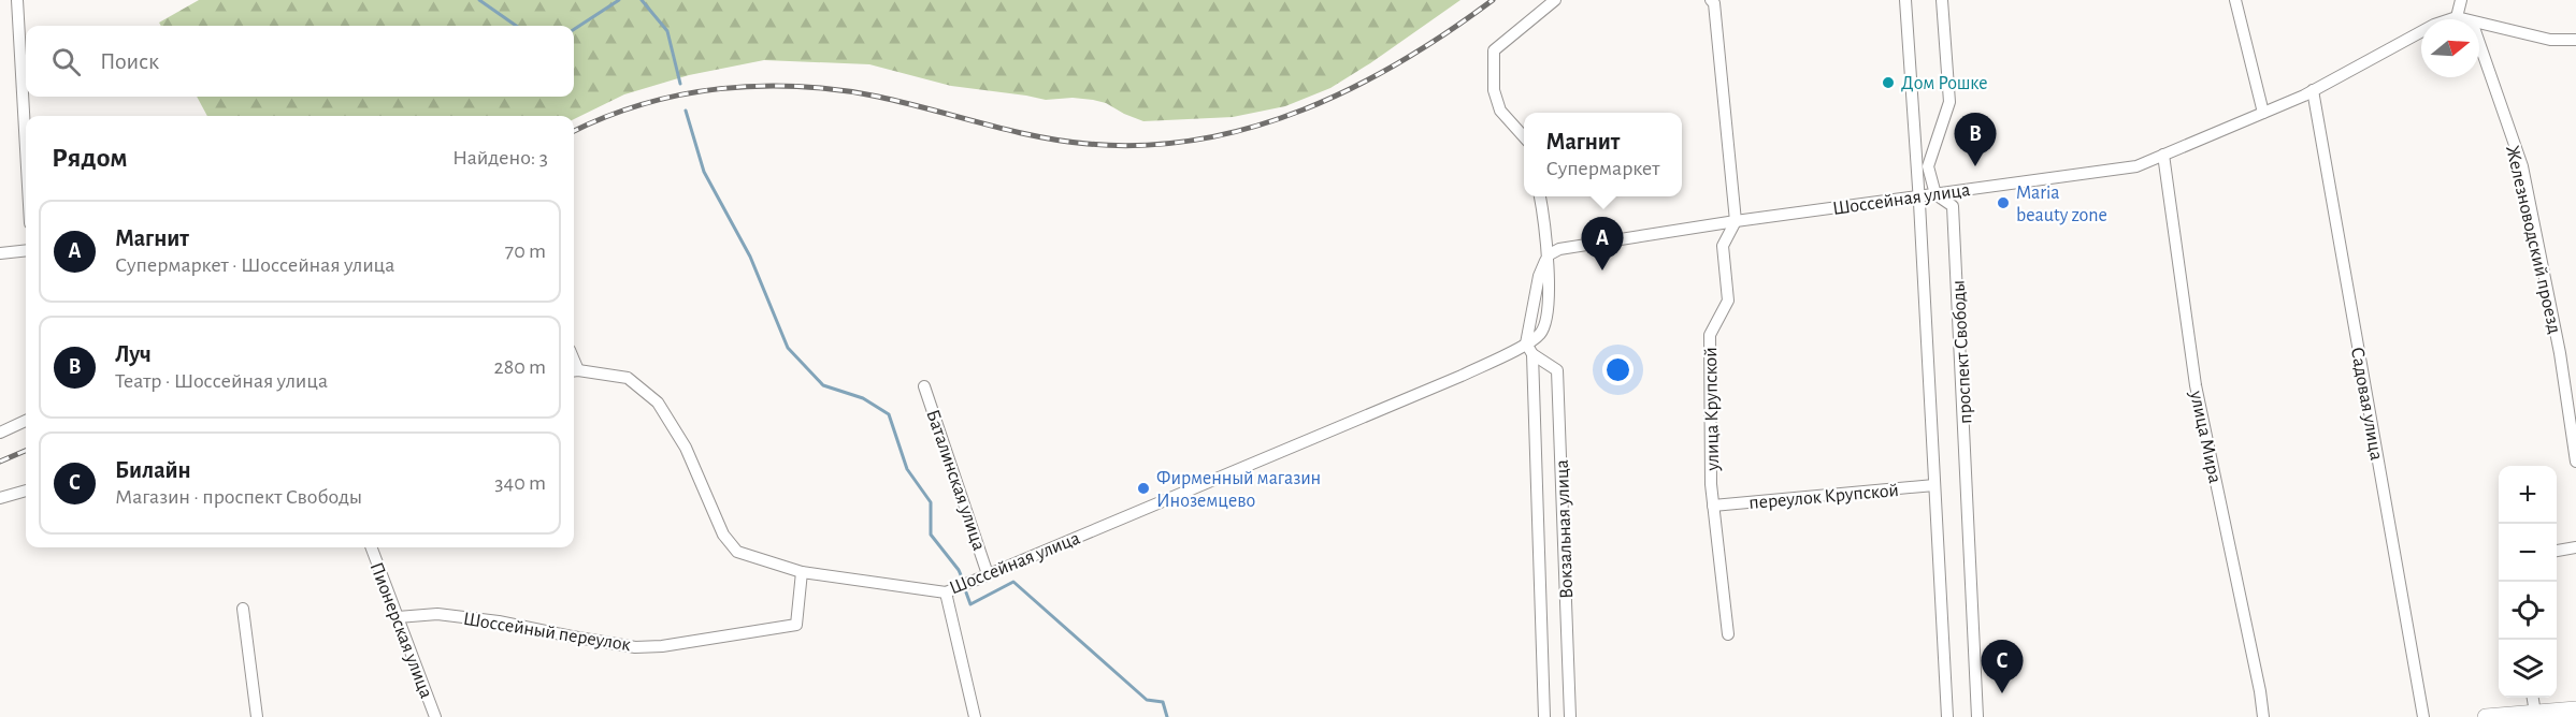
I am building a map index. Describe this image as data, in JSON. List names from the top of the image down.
{
  "streets": {
    "street": [
      "Шоссейная улица",
      "Железноводский проезд",
      "проспект Свободы",
      "Садовая улица",
      "улица Крупской",
      "улица Мира",
      "Баталинская улица",
      "переулок Крупской",
      "Вокзальная улица",
      "Пионерская улица",
      "Шоссейный переулок"
    ]
  },
  "crossings": [
    ["Шоссейная улица", "проспект Свободы"],
    ["Шоссейная улица", "Садовая улица"],
    ["Шоссейная улица", "улица Крупской"],
    ["Шоссейная улица", "улица Мира"],
    ["Шоссейная улица", "Баталинская улица"],
    ["Шоссейная улица", "Вокзальная улица"],
    ["Шоссейная улица", "Шоссейный переулок"],
    ["проспект Свободы", "переулок Крупской"],
    ["улица Крупской", "переулок Крупской"],
    ["Пионерская улица", "Шоссейный переулок"]
  ],
  "places": ["Дом Рошке", "Maria beauty zone", "Фирменный магазин Иноземцево"],
  "north": "right",
  "page": {
    "search": "Поиск",
    "popup": ["Магнит", "Супермаркет"],
    "pins": ["B", "A", "C"],
    "heading": ["Рядом", "Найдено: 3"],
    "list": [
      {
        "mark": "A",
        "name": "Магнит",
        "note": "Супермаркет · Шоссейная улица",
        "value": "70 m"
      },
      {
        "mark": "B",
        "name": "Луч",
        "note": "Театр · Шоссейная улица",
        "value": "280 m"
      },
      {
        "mark": "C",
        "name": "Билайн",
        "note": "Магазин · проспект Свободы",
        "value": "340 m"
      }
    ],
    "map_buttons": ["+", "−"]
  }
}
